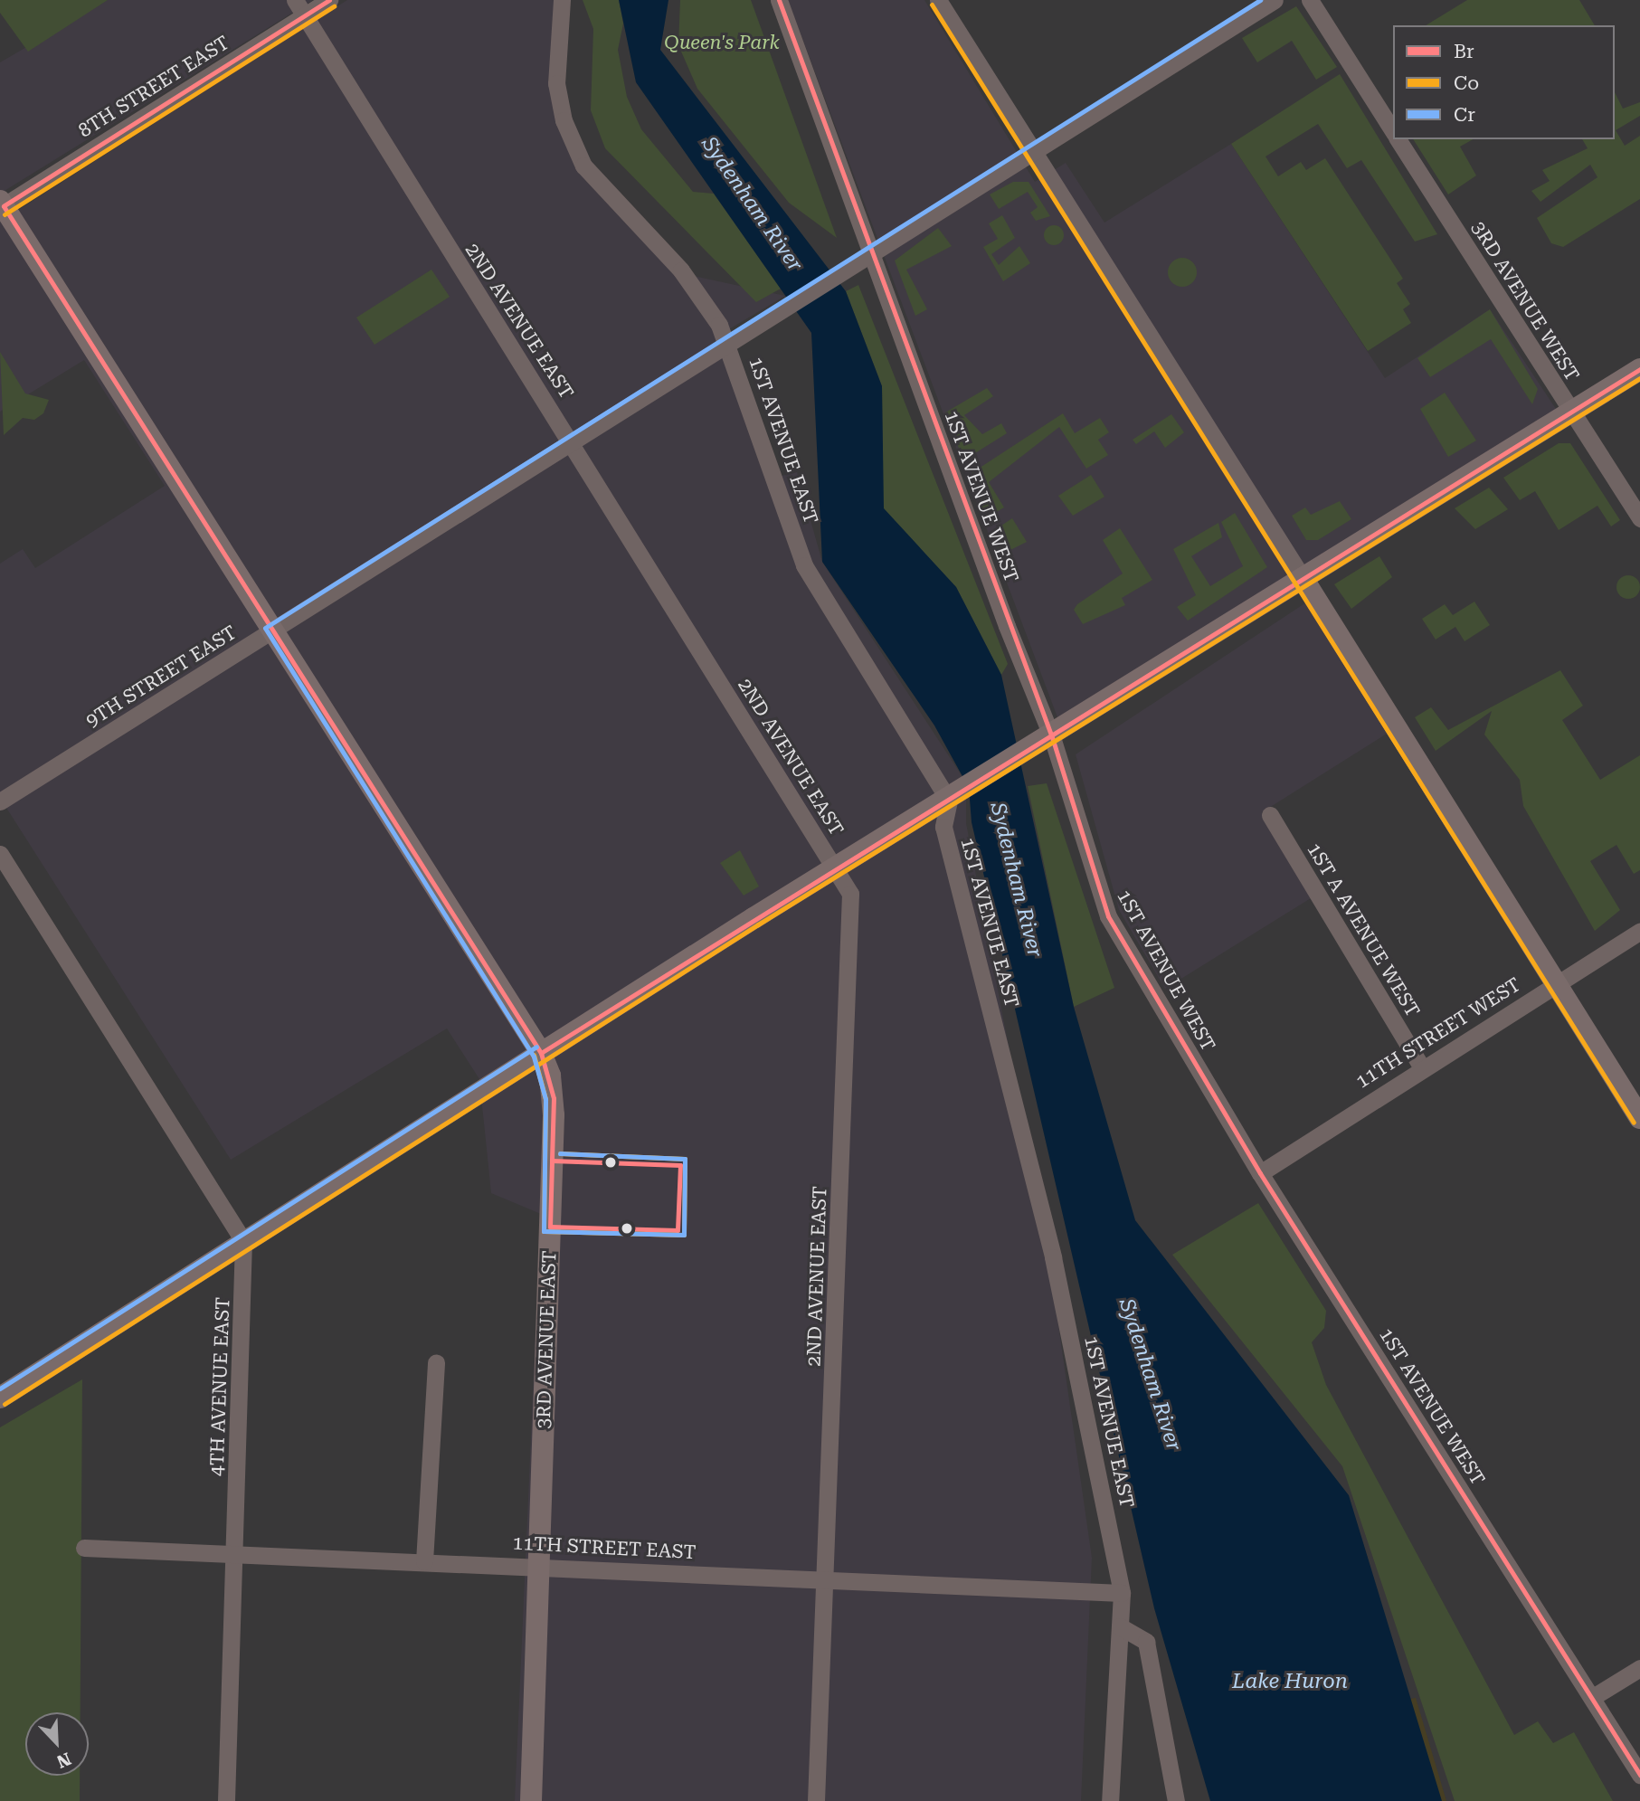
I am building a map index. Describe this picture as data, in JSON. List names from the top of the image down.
{
  "streets": {
    "main road": ["3RD AVENUE EAST"],
    "street": [
      "8TH STREET EAST",
      "3RD AVENUE WEST",
      "2ND AVENUE EAST",
      "1ST AVENUE EAST",
      "1ST AVENUE WEST",
      "9TH STREET EAST",
      "1ST A AVENUE WEST",
      "11TH STREET WEST",
      "4TH AVENUE EAST",
      "11TH STREET EAST"
    ]
  },
  "crossings": [
    ["8TH STREET EAST", "2ND AVENUE EAST"],
    ["8TH STREET EAST", "3RD AVENUE EAST"],
    ["2ND AVENUE EAST", "9TH STREET EAST"],
    ["2ND AVENUE EAST", "11TH STREET EAST"],
    ["1ST AVENUE EAST", "9TH STREET EAST"],
    ["1ST AVENUE EAST", "11TH STREET EAST"],
    ["1ST AVENUE WEST", "9TH STREET EAST"],
    ["1ST AVENUE WEST", "11TH STREET WEST"],
    ["9TH STREET EAST", "3RD AVENUE EAST"],
    ["1ST A AVENUE WEST", "11TH STREET WEST"],
    ["3RD AVENUE EAST", "11TH STREET EAST"],
    ["4TH AVENUE EAST", "11TH STREET EAST"]
  ],
  "water": ["Sydenham River", "Lake Huron"],
  "parks": ["Queen's Park"],
  "lines": ["transit line Br", "transit line Cr", "transit line Co"],
  "legend": ["Br", "Co", "Cr"],
  "north": "bottom right"
}
